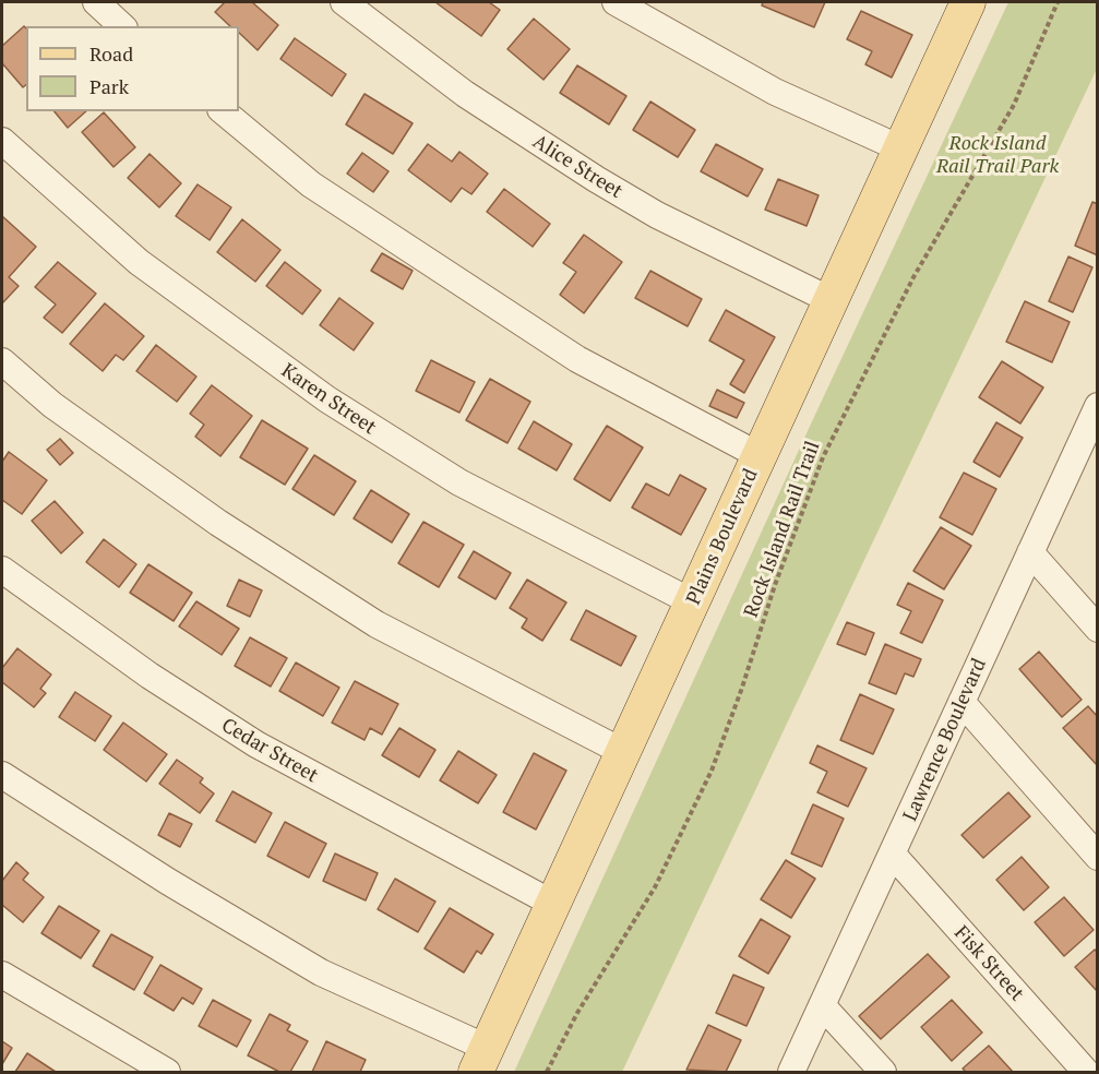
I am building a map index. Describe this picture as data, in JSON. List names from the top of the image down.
{
  "streets": {
    "main road": ["Plains Boulevard"],
    "street": [
      "Alice Street",
      "Karen Street",
      "Lawrence Boulevard",
      "Cedar Street",
      "Fisk Street"
    ],
    "path": ["Rock Island Rail Trail"]
  },
  "crossings": [
    ["Alice Street", "Plains Boulevard"],
    ["Karen Street", "Plains Boulevard"],
    ["Plains Boulevard", "Cedar Street"],
    ["Lawrence Boulevard", "Fisk Street"]
  ],
  "parks": ["Rock Island Rail Trail Park"],
  "legend": ["Road", "Park"]
}
